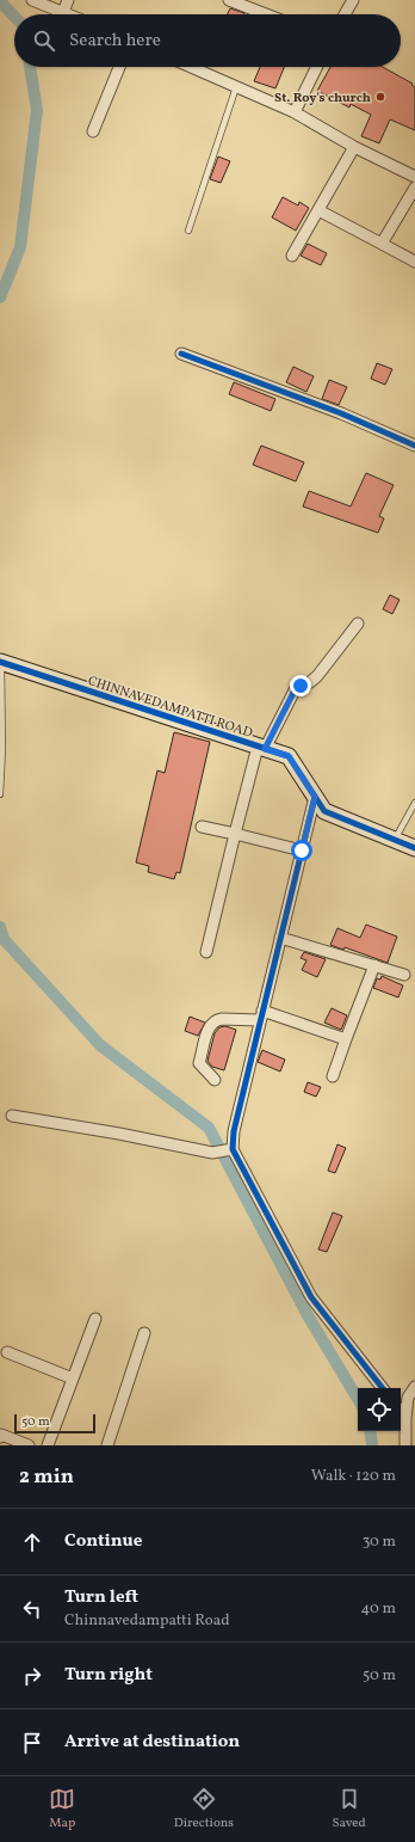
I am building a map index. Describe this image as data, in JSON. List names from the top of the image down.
{
  "streets": {
    "street": ["CHINNAVEDAMPATTI ROAD"]
  },
  "places": ["St. Roy's church"],
  "scale_bar": "50 m",
  "page": {
    "search": "Search here",
    "scale": "50 m",
    "heading": ["2 min", "Walk · 120 m"],
    "list": [
      ["Continue", "30 m"],
      ["Turn left", "Chinnavedampatti Road", "40 m"],
      ["Turn right", "50 m"],
      "Arrive at destination"
    ],
    "nav": ["Map", "Directions", "Saved"]
  }
}
